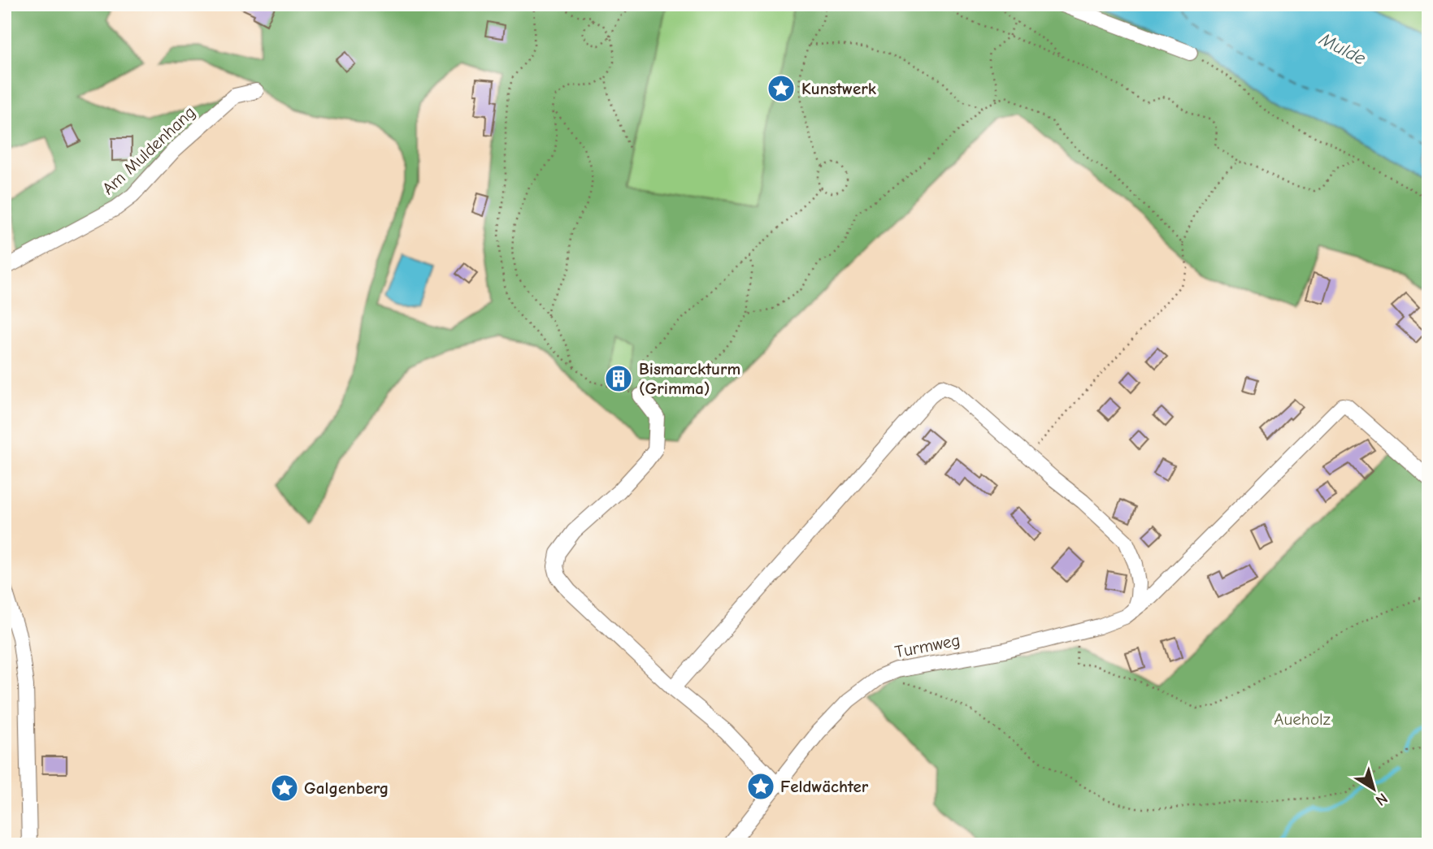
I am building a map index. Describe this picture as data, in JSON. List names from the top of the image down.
{
  "streets": {
    "street": ["Am Muldenhang", "Turmweg"]
  },
  "water": ["Mulde"],
  "parks": ["Aueholz"],
  "places": {
    "place": ["Kunstwerk", "Feldwächter", "Galgenberg"],
    "building": ["Bismarckturm (Grimma)"]
  },
  "north": "bottom right"
}
